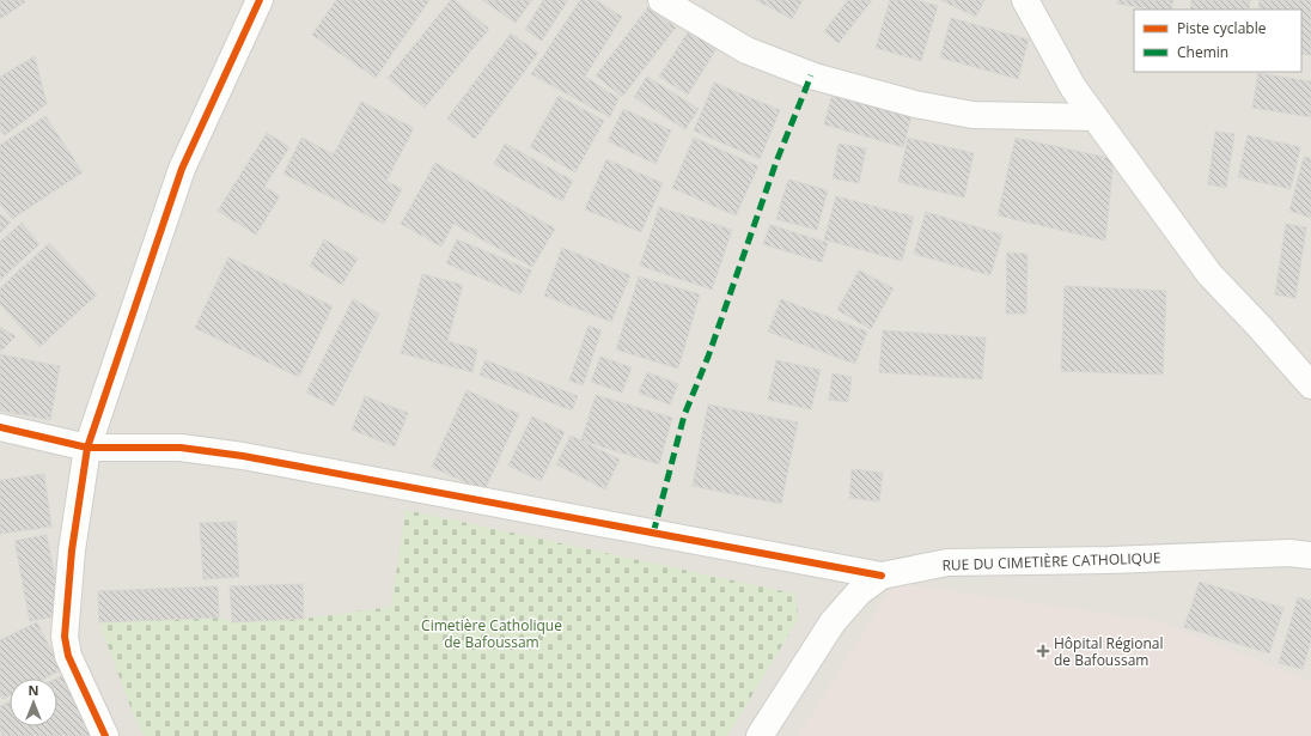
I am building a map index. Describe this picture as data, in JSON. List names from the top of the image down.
{
  "streets": {
    "street": ["RUE DU CIMETIÈRE CATHOLIQUE"]
  },
  "parks": ["Cimetière Catholique de Bafoussam"],
  "places": {
    "health": ["Hôpital Régional de Bafoussam"]
  },
  "legend": ["Piste cyclable", "Chemin"],
  "north": "top"
}
